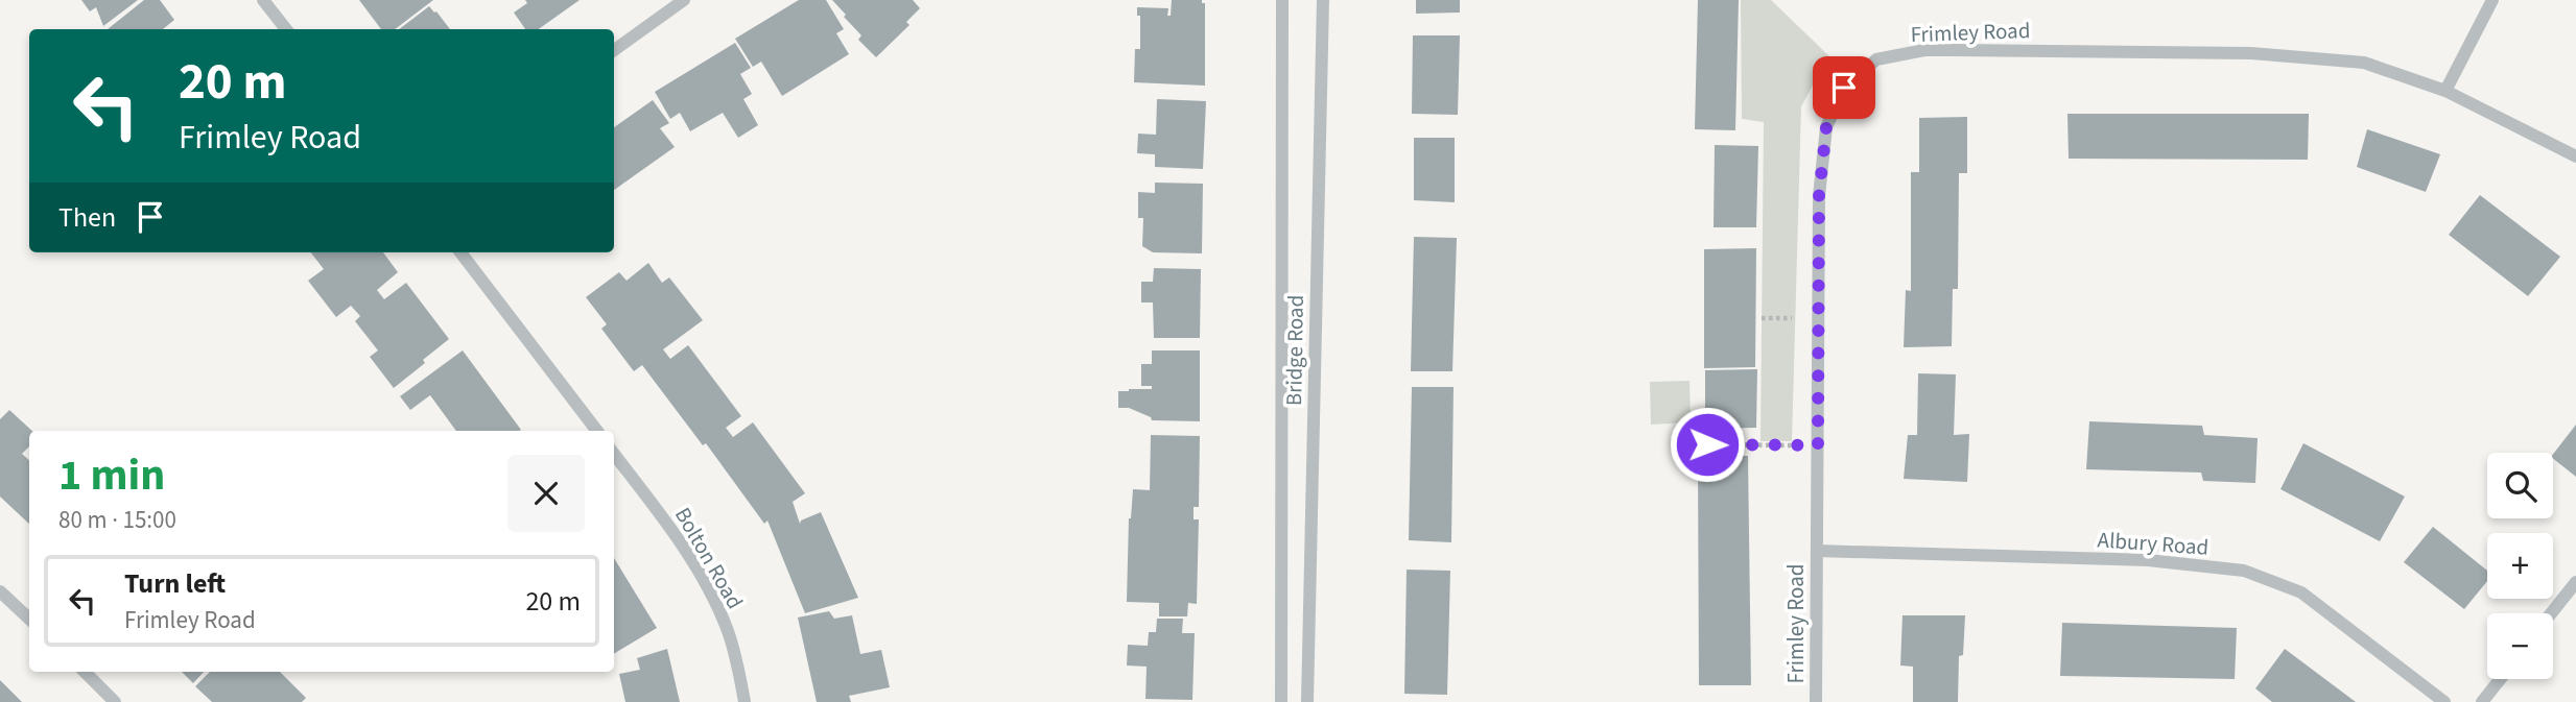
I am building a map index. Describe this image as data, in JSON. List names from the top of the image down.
{
  "streets": {
    "street": [
      "Frimley Road",
      "Bridge Road",
      "Albury Road",
      "Bolton Road"
    ]
  },
  "crossings": [
    ["Frimley Road", "Albury Road"]
  ],
  "page": {
    "turn": ["20 m", "Frimley Road"],
    "then": "Then",
    "heading": ["1 min", "80 m · 15:00"],
    "map_buttons": ["+", "−"],
    "list": [
      {
        "name": "Turn left",
        "note": "Frimley Road",
        "value": "20 m"
      }
    ]
  }
}
